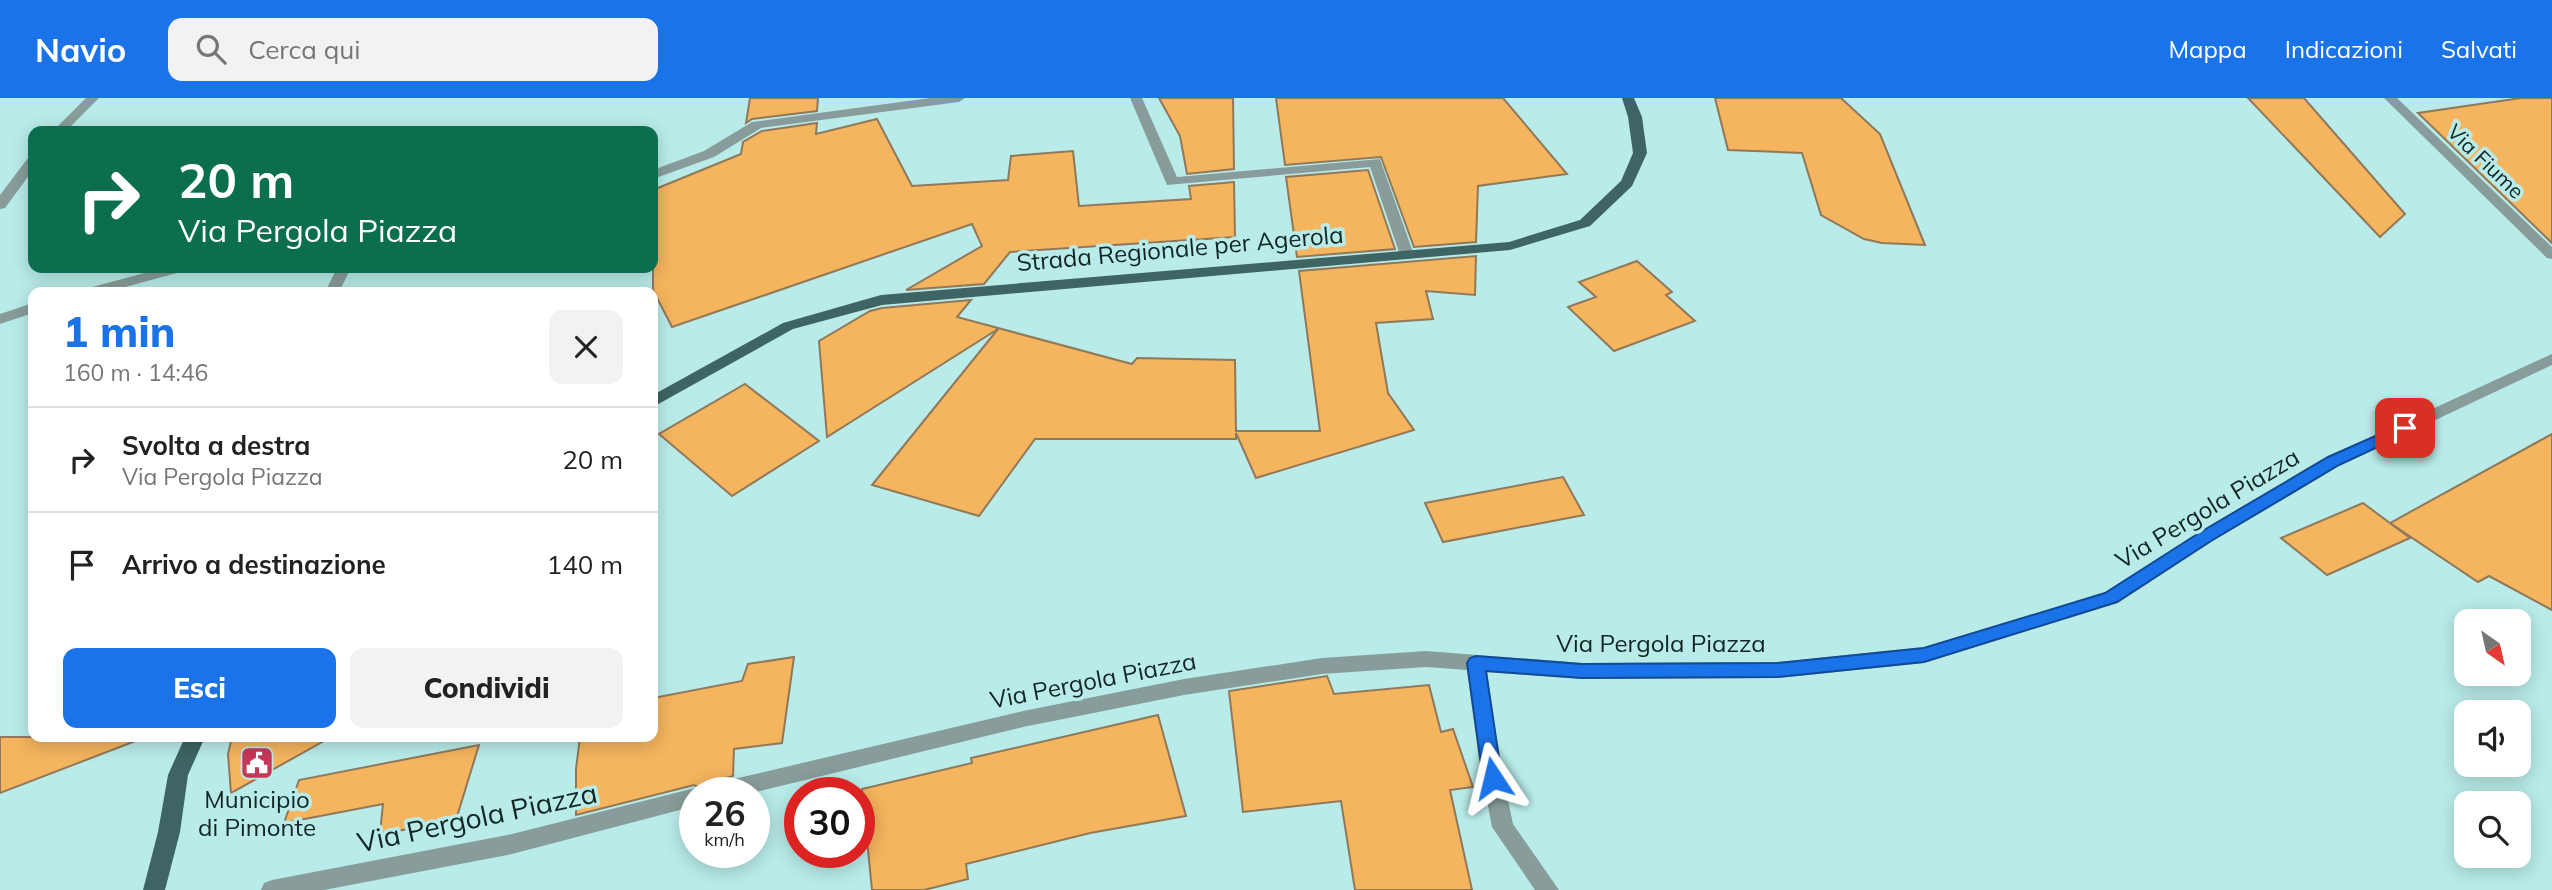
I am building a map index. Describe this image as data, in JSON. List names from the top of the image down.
{
  "streets": {
    "main road": ["Strada Regionale per Agerola"],
    "street": ["Via Fiume", "Via Pergola Piazza"]
  },
  "places": {
    "public building": ["Municipio di Pimonte"]
  },
  "north": "bottom right",
  "page": {
    "header": "Navio",
    "search": "Cerca qui",
    "nav": ["Mappa", "Indicazioni", "Salvati"],
    "turn": ["20 m", "Via Pergola Piazza"],
    "heading": ["1 min", "160 m · 14:46"],
    "list": [
      {
        "name": "Svolta a destra",
        "note": "Via Pergola Piazza",
        "value": "20 m"
      },
      {
        "name": "Arrivo a destinazione",
        "value": "140 m"
      }
    ],
    "buttons": ["Esci", "Condividi"],
    "speed": "26 km/h",
    "limit": "30"
  }
}
